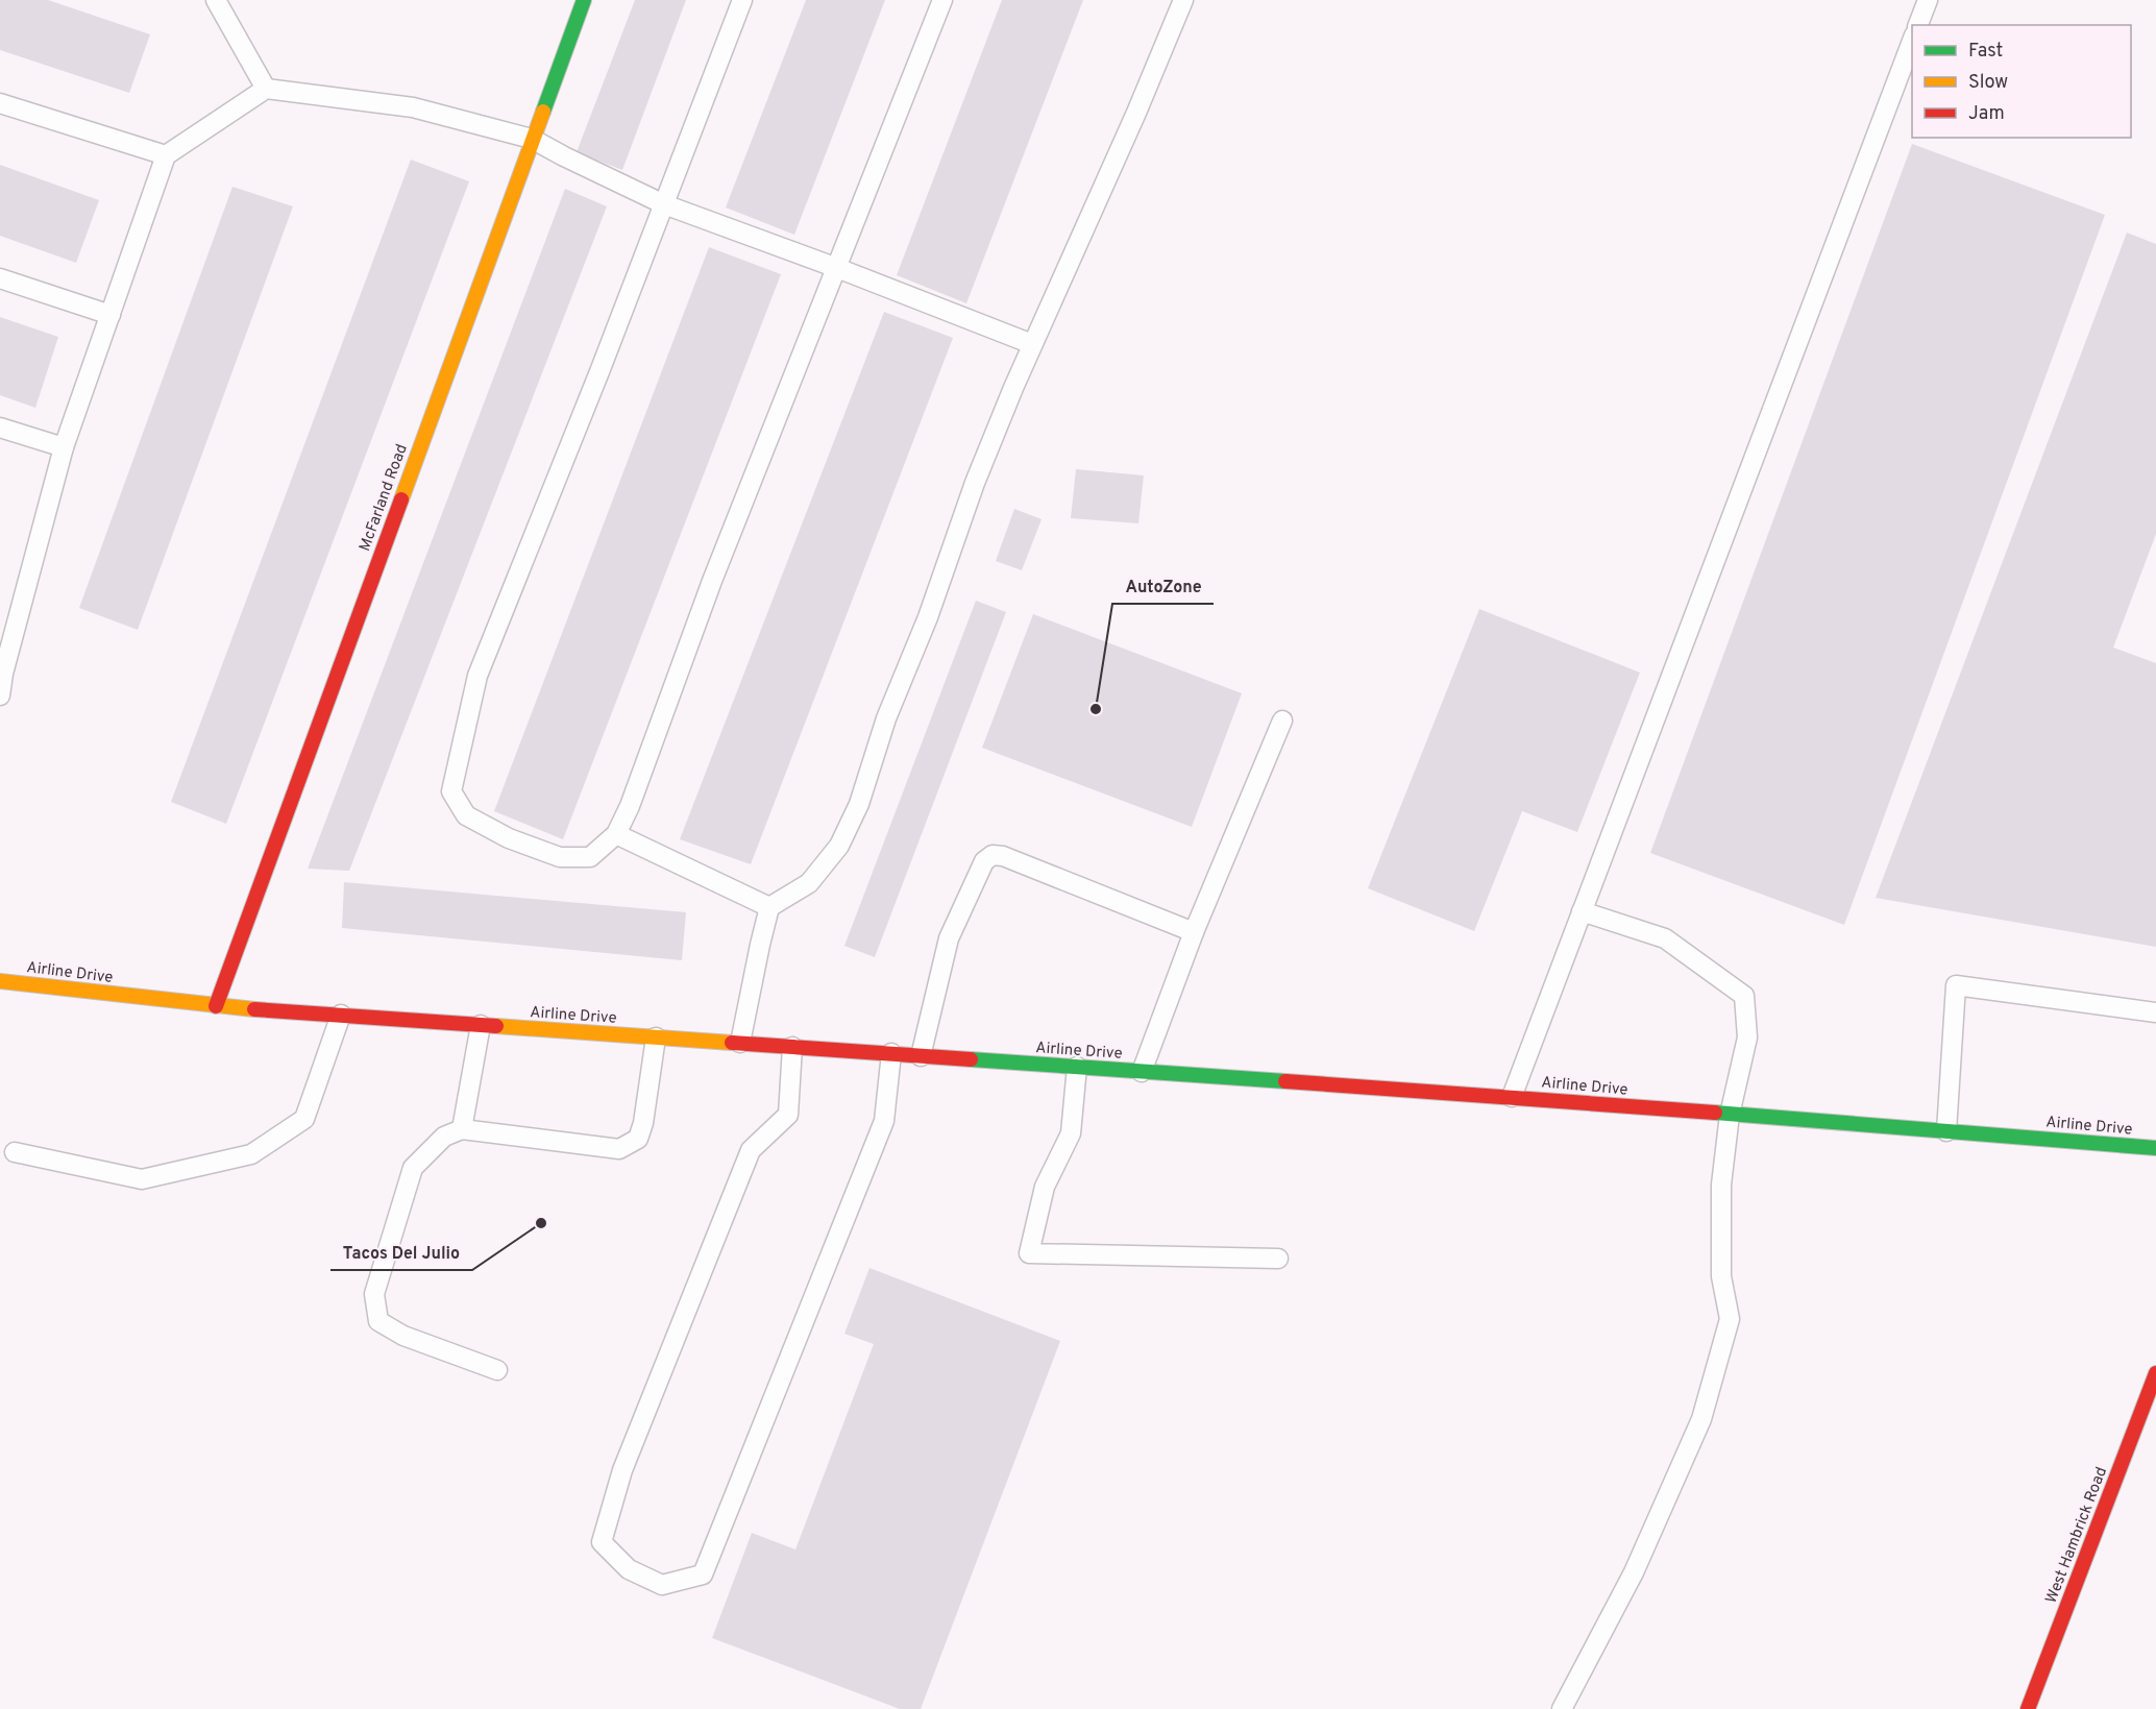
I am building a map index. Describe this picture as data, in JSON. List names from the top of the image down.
{
  "streets": {
    "main road": ["McFarland Road", "Airline Drive", "West Hambrick Road"]
  },
  "crossings": [
    ["McFarland Road", "Airline Drive"]
  ],
  "places": ["AutoZone", "Tacos Del Julio"],
  "legend": ["Fast", "Slow", "Jam"]
}
